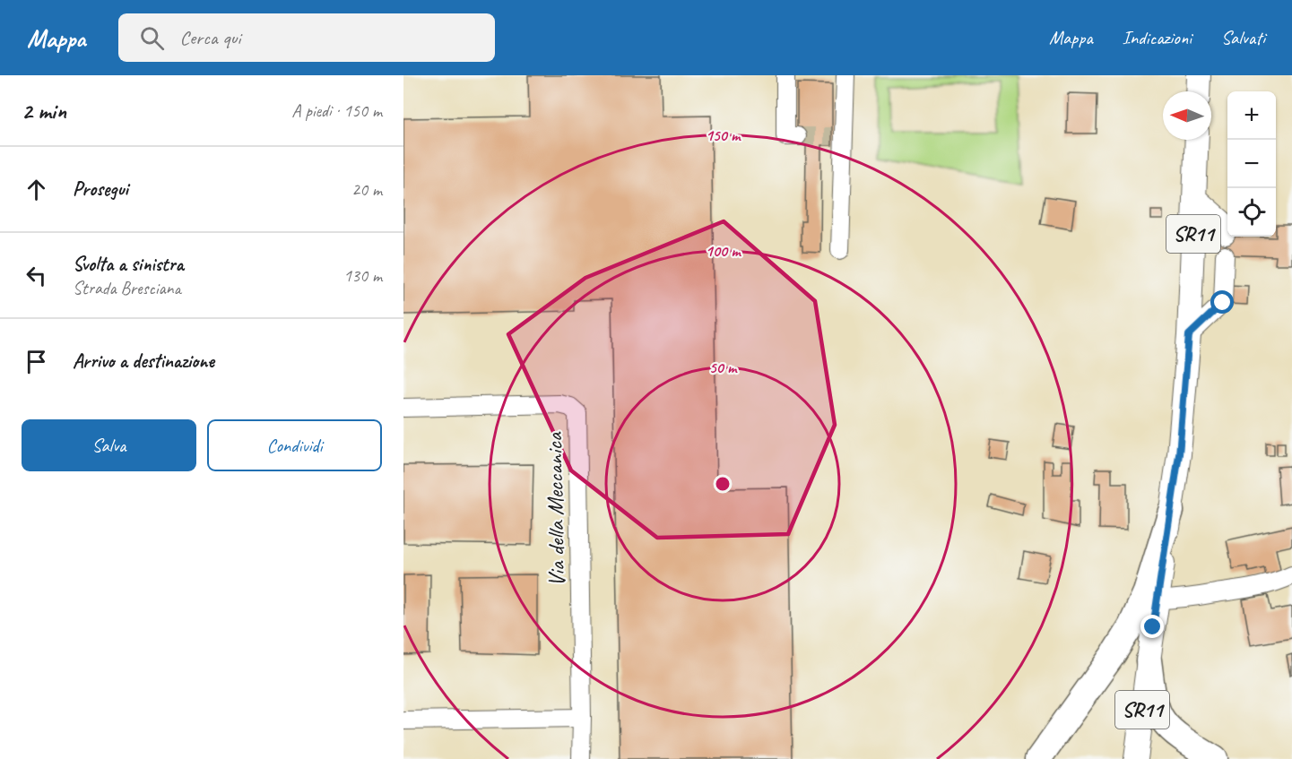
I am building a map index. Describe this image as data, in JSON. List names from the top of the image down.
{
  "streets": {
    "main road": ["SR11"],
    "street": ["Via della Meccanica"]
  },
  "north": "left",
  "page": {
    "header": "Mappa",
    "search": "Cerca qui",
    "nav": ["Mappa", "Indicazioni", "Salvati"],
    "heading": ["2 min", "A piedi · 150 m"],
    "map_buttons": ["+", "−"],
    "list": [
      ["Prosegui", "20 m"],
      ["Svolta a sinistra", "Strada Bresciana", "130 m"],
      "Arrivo a destinazione"
    ],
    "buttons": ["Salva", "Condividi"]
  },
  "rings": ["150 m", "100 m", "50 m"]
}
